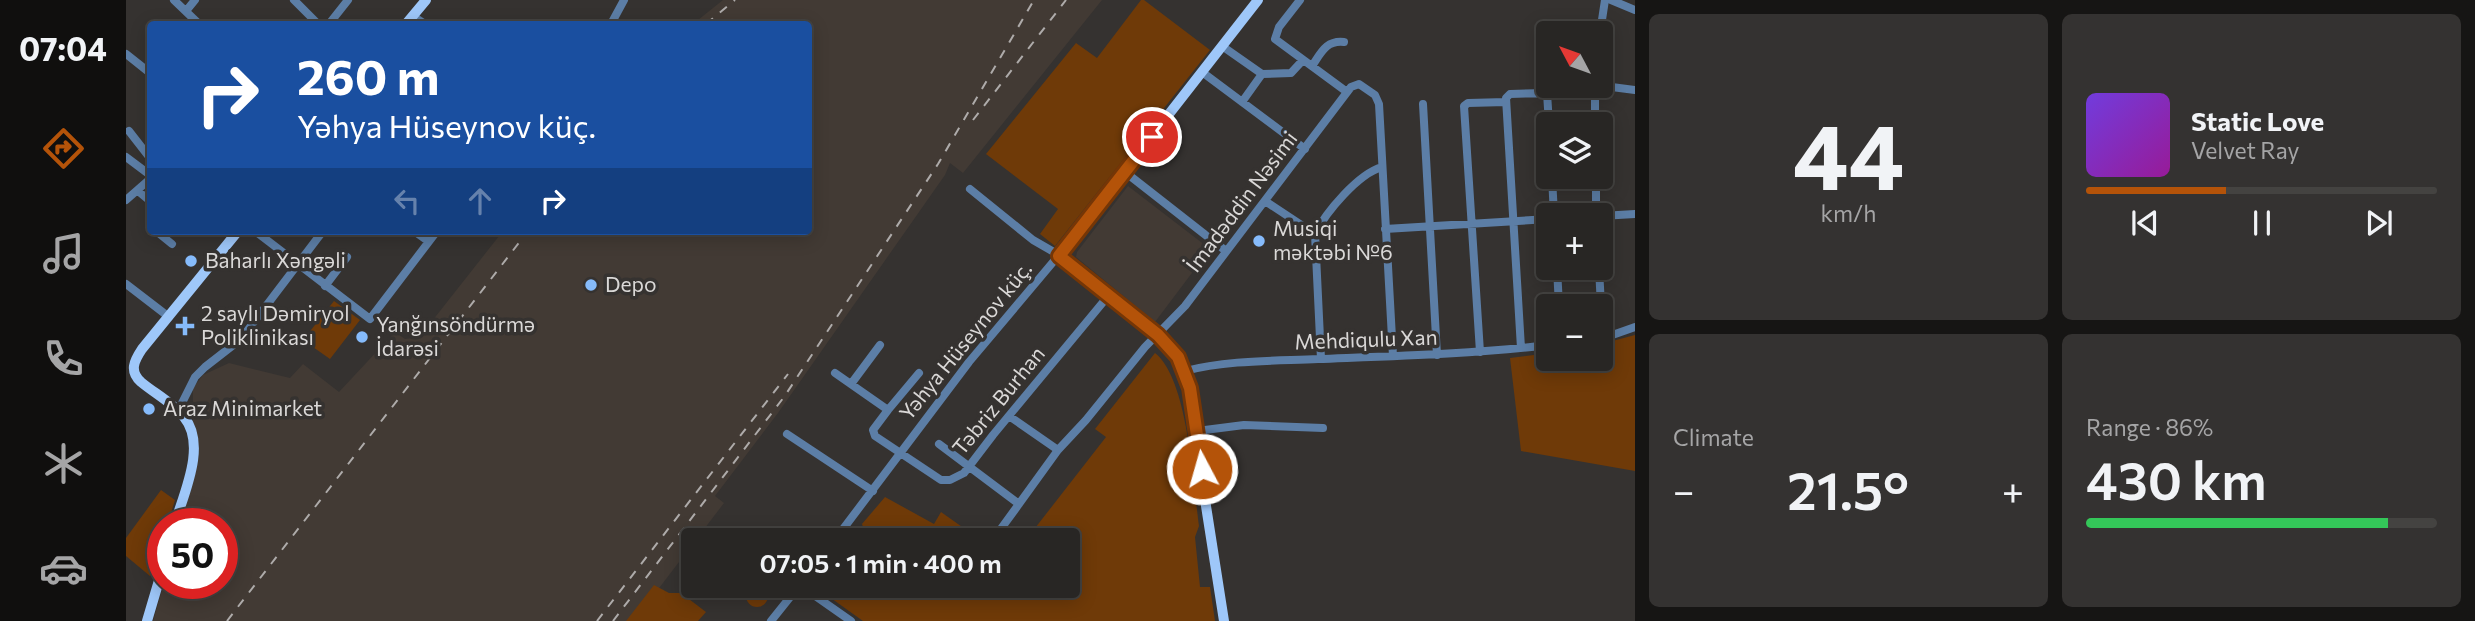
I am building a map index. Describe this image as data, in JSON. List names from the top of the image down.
{
  "streets": {
    "main road": ["Yəhya Hüseynov küç."],
    "street": ["İmadəddin Nəsimi", "Mehdiqulu Xan", "Təbriz Burhan"]
  },
  "crossings": [
    ["Yəhya Hüseynov küç.", "Təbriz Burhan"]
  ],
  "places": {
    "other": [
      "Musiqi məktəbi №6",
      "Baharlı Xəngəli",
      "Depo",
      "Yanğınsöndürmə İdarəsi",
      "Araz Minimarket"
    ],
    "health": ["2 saylı Dəmiryol Poliklinikası"]
  },
  "north": "top left",
  "page": {
    "tabs": "07:04",
    "tile": [
      ["44", "km/h"],
      "Climate",
      ["Range · 86%", "430 km"]
    ],
    "map_buttons": ["+", "−"],
    "turn": ["260 m", "Yəhya Hüseynov küç."],
    "song": ["Static Love", "Velvet Ray"],
    "heat": ["−", "21.5°", "+"],
    "limit": "50",
    "trip": "07:05 · 1 min · 400 m"
  }
}
